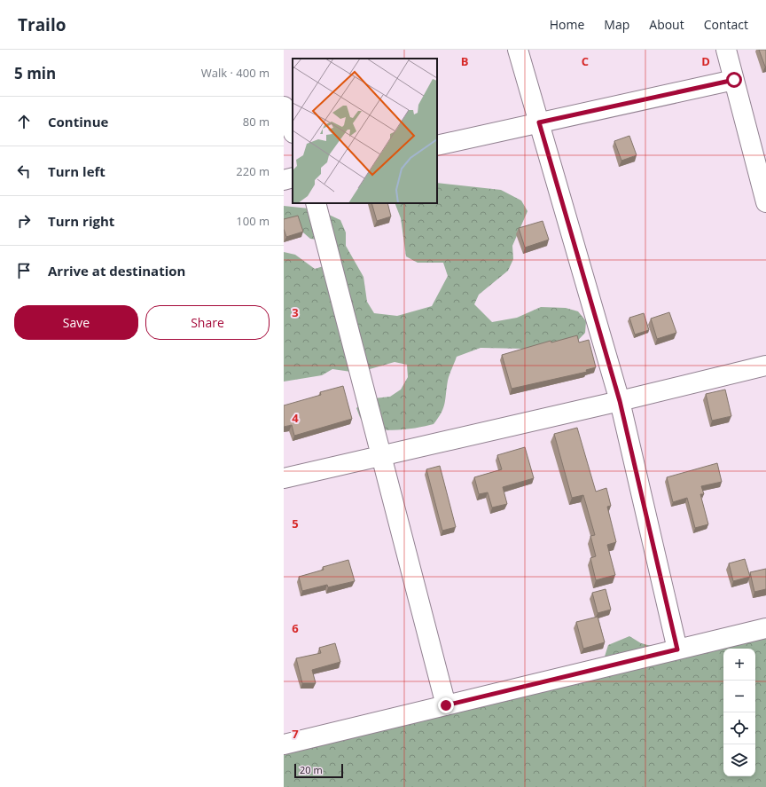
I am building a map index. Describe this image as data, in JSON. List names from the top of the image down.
{
  "scale_bar": "20 m",
  "page": {
    "header": "Trailo",
    "nav": [
      "Home",
      "Map",
      "About",
      "Contact"
    ],
    "heading": ["5 min", "Walk · 400 m"],
    "list": [
      ["Continue", "80 m"],
      ["Turn left", "220 m"],
      ["Turn right", "100 m"],
      "Arrive at destination"
    ],
    "buttons": ["Save", "Share"],
    "map_buttons": ["+", "−"],
    "scale": "20 m"
  },
  "grid": {
    "columns": ["B", "C", "D"],
    "rows": [
      "3",
      "4",
      "5",
      "6",
      "7"
    ]
  }
}
